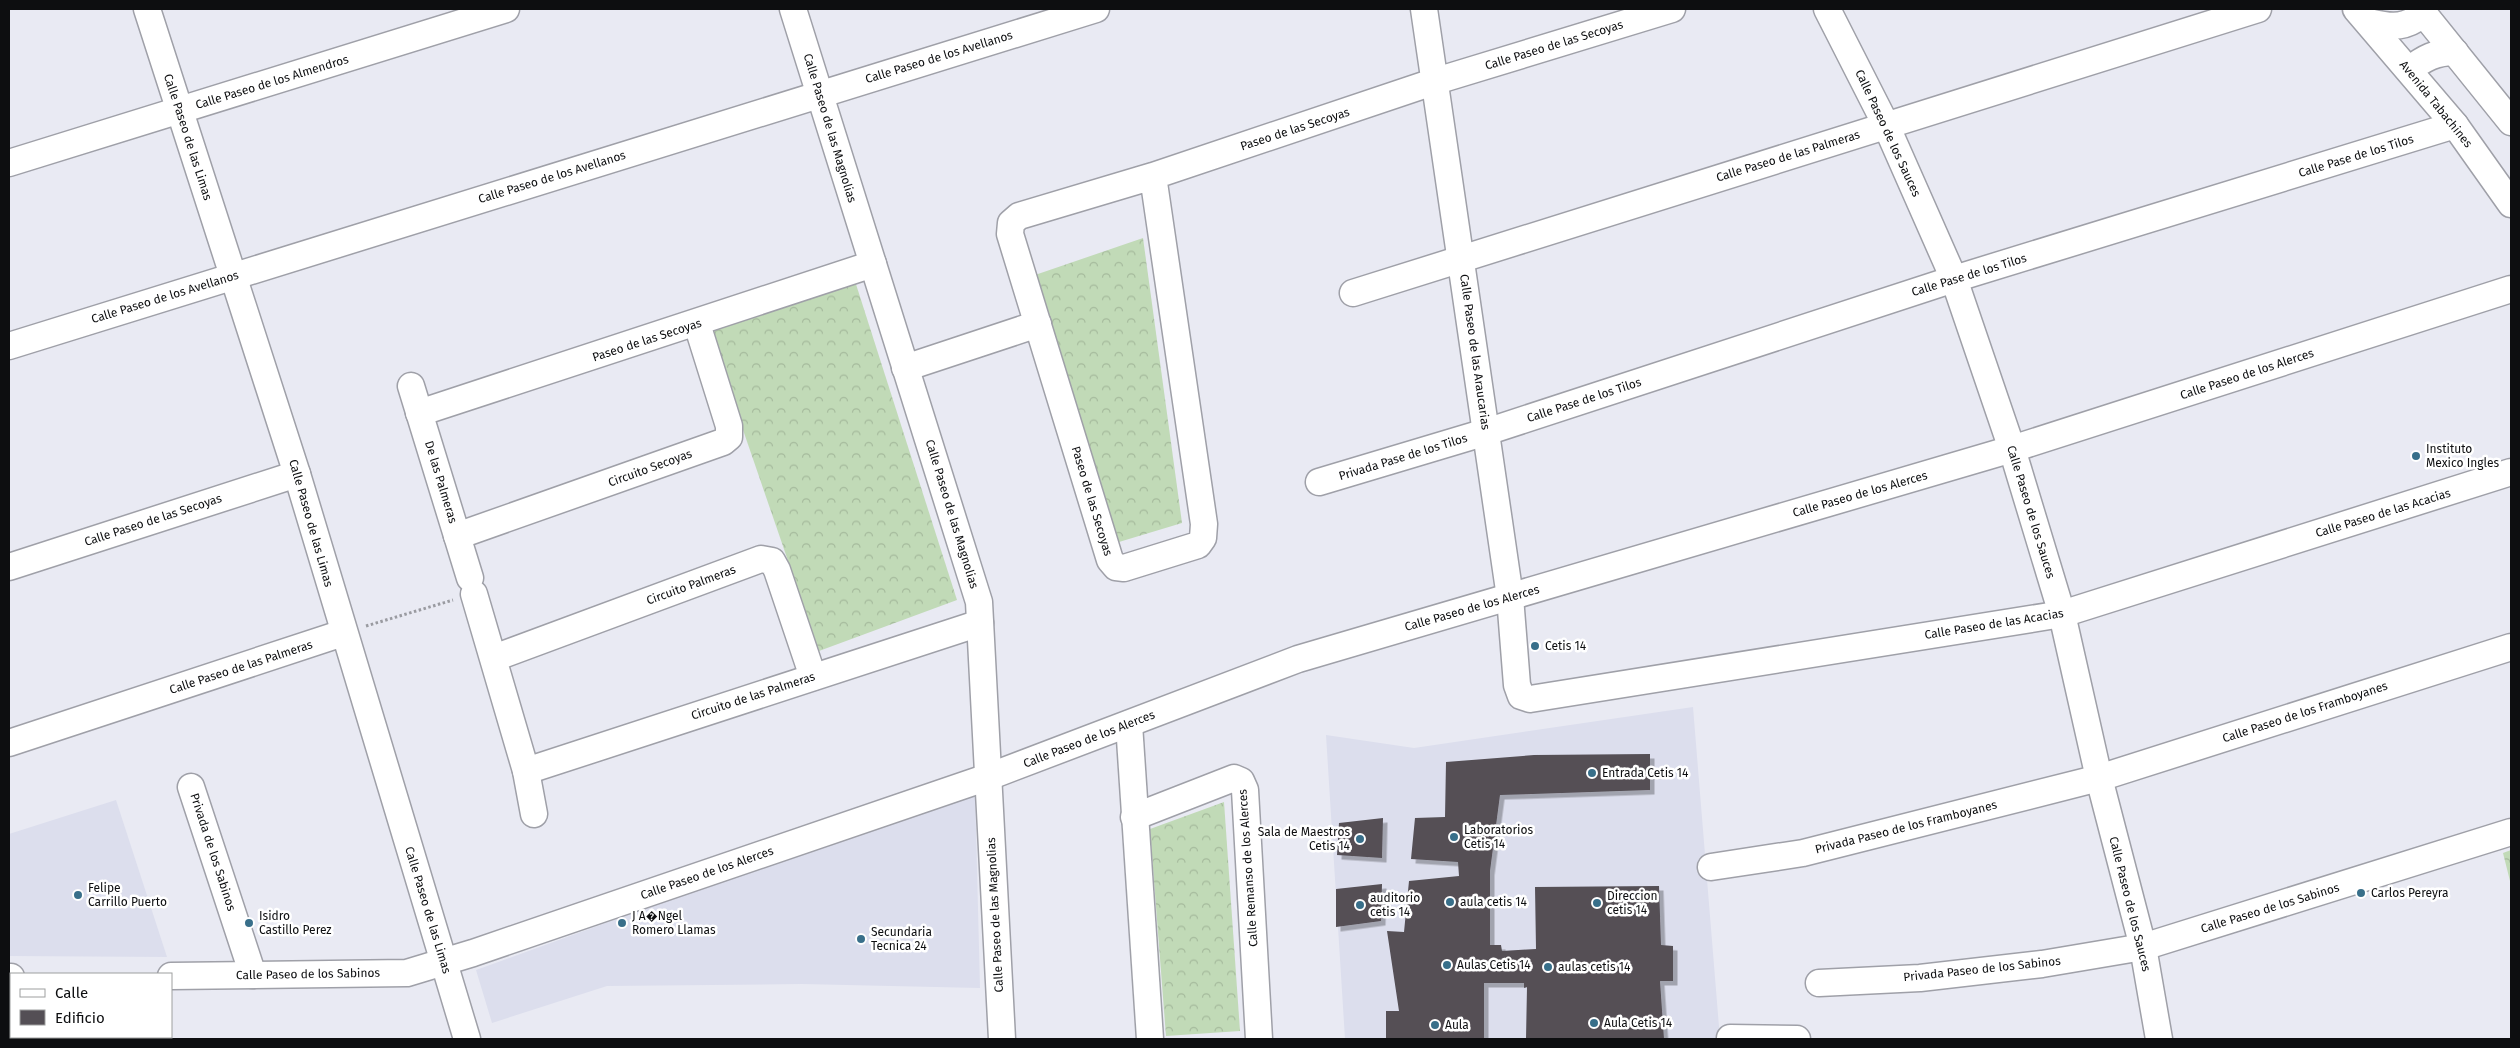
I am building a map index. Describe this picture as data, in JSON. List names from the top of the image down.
{
  "streets": {
    "street": [
      "Calle Paseo de las Secoyas",
      "Calle Paseo de los Avellanos",
      "Calle Paseo de los Almendros",
      "Avenida Tabachines",
      "Calle Paseo de las Magnolias",
      "Paseo de las Secoyas",
      "Calle Paseo de los Sauces",
      "Calle Paseo de las Limas",
      "Calle Paseo de las Palmeras",
      "Calle Pase de los Tilos",
      "Calle Paseo de las Araucarias",
      "Calle Paseo de los Alerces",
      "Privada Pase de los Tilos",
      "Circuito Secoyas",
      "De las Palmeras",
      "Calle Paseo de las Acacias",
      "Circuito Palmeras",
      "Circuito de las Palmeras",
      "Calle Paseo de los Framboyanes",
      "Privada Paseo de los Framboyanes",
      "Privada de los Sabinos",
      "Calle Remanso de los Alerces",
      "Calle Paseo de los Sabinos",
      "Privada Paseo de los Sabinos"
    ]
  },
  "crossings": [
    ["Calle Paseo de las Secoyas", "Paseo de las Secoyas"],
    ["Calle Paseo de las Secoyas", "Calle Paseo de las Limas"],
    ["Calle Paseo de las Secoyas", "Calle Paseo de las Araucarias"],
    ["Calle Paseo de los Avellanos", "Calle Paseo de las Magnolias"],
    ["Calle Paseo de los Avellanos", "Calle Paseo de las Limas"],
    ["Calle Paseo de los Almendros", "Calle Paseo de las Limas"],
    ["Avenida Tabachines", "Calle Pase de los Tilos"],
    ["Calle Paseo de las Magnolias", "Paseo de las Secoyas"],
    ["Calle Paseo de las Magnolias", "Calle Paseo de los Alerces"],
    ["Calle Paseo de las Magnolias", "Circuito de las Palmeras"],
    ["Paseo de las Secoyas", "Calle Paseo de las Araucarias"],
    ["Paseo de las Secoyas", "Circuito Secoyas"],
    ["Paseo de las Secoyas", "De las Palmeras"],
    ["Calle Paseo de los Sauces", "Calle Paseo de las Palmeras"],
    ["Calle Paseo de los Sauces", "Calle Pase de los Tilos"],
    ["Calle Paseo de los Sauces", "Calle Paseo de los Alerces"],
    ["Calle Paseo de los Sauces", "Calle Paseo de las Acacias"],
    ["Calle Paseo de los Sauces", "Calle Paseo de los Framboyanes"],
    ["Calle Paseo de los Sauces", "Privada Paseo de los Framboyanes"],
    ["Calle Paseo de los Sauces", "Calle Paseo de los Sabinos"],
    ["Calle Paseo de los Sauces", "Privada Paseo de los Sabinos"],
    ["Calle Paseo de las Limas", "Calle Paseo de las Palmeras"],
    ["Calle Paseo de las Limas", "Calle Paseo de los Alerces"],
    ["Calle Paseo de las Limas", "Calle Paseo de los Sabinos"],
    ["Calle Paseo de las Palmeras", "Calle Paseo de las Araucarias"],
    ["Calle Pase de los Tilos", "Calle Paseo de las Araucarias"],
    ["Calle Pase de los Tilos", "Privada Pase de los Tilos"],
    ["Calle Paseo de las Araucarias", "Calle Paseo de los Alerces"],
    ["Calle Paseo de las Araucarias", "Privada Pase de los Tilos"],
    ["Calle Paseo de las Araucarias", "Calle Paseo de las Acacias"],
    ["Calle Paseo de los Alerces", "Calle Paseo de los Sabinos"],
    ["Circuito Secoyas", "De las Palmeras"],
    ["De las Palmeras", "Circuito Palmeras"],
    ["De las Palmeras", "Circuito de las Palmeras"],
    ["Circuito Palmeras", "Circuito de las Palmeras"],
    ["Calle Paseo de los Framboyanes", "Privada Paseo de los Framboyanes"],
    ["Privada de los Sabinos", "Calle Paseo de los Sabinos"],
    ["Calle Paseo de los Sabinos", "Privada Paseo de los Sabinos"]
  ],
  "places": [
    "Instituto Mexico Ingles",
    "Cetis 14",
    "Entrada Cetis 14",
    "Laboratorios Cetis 14",
    "Sala de Maestros Cetis 14",
    "Carlos Pereyra",
    "Felipe Carrillo Puerto",
    "aula cetis 14",
    "Direccion cetis 14",
    "auditorio cetis 14",
    "Isidro Castillo Perez",
    "J A�Ngel Romero Llamas",
    "Secundaria Tecnica 24",
    "Aulas Cetis 14",
    "aulas cetis 14",
    "Aula Cetis 14",
    "Aula"
  ],
  "legend": ["Calle", "Edificio"]
}
